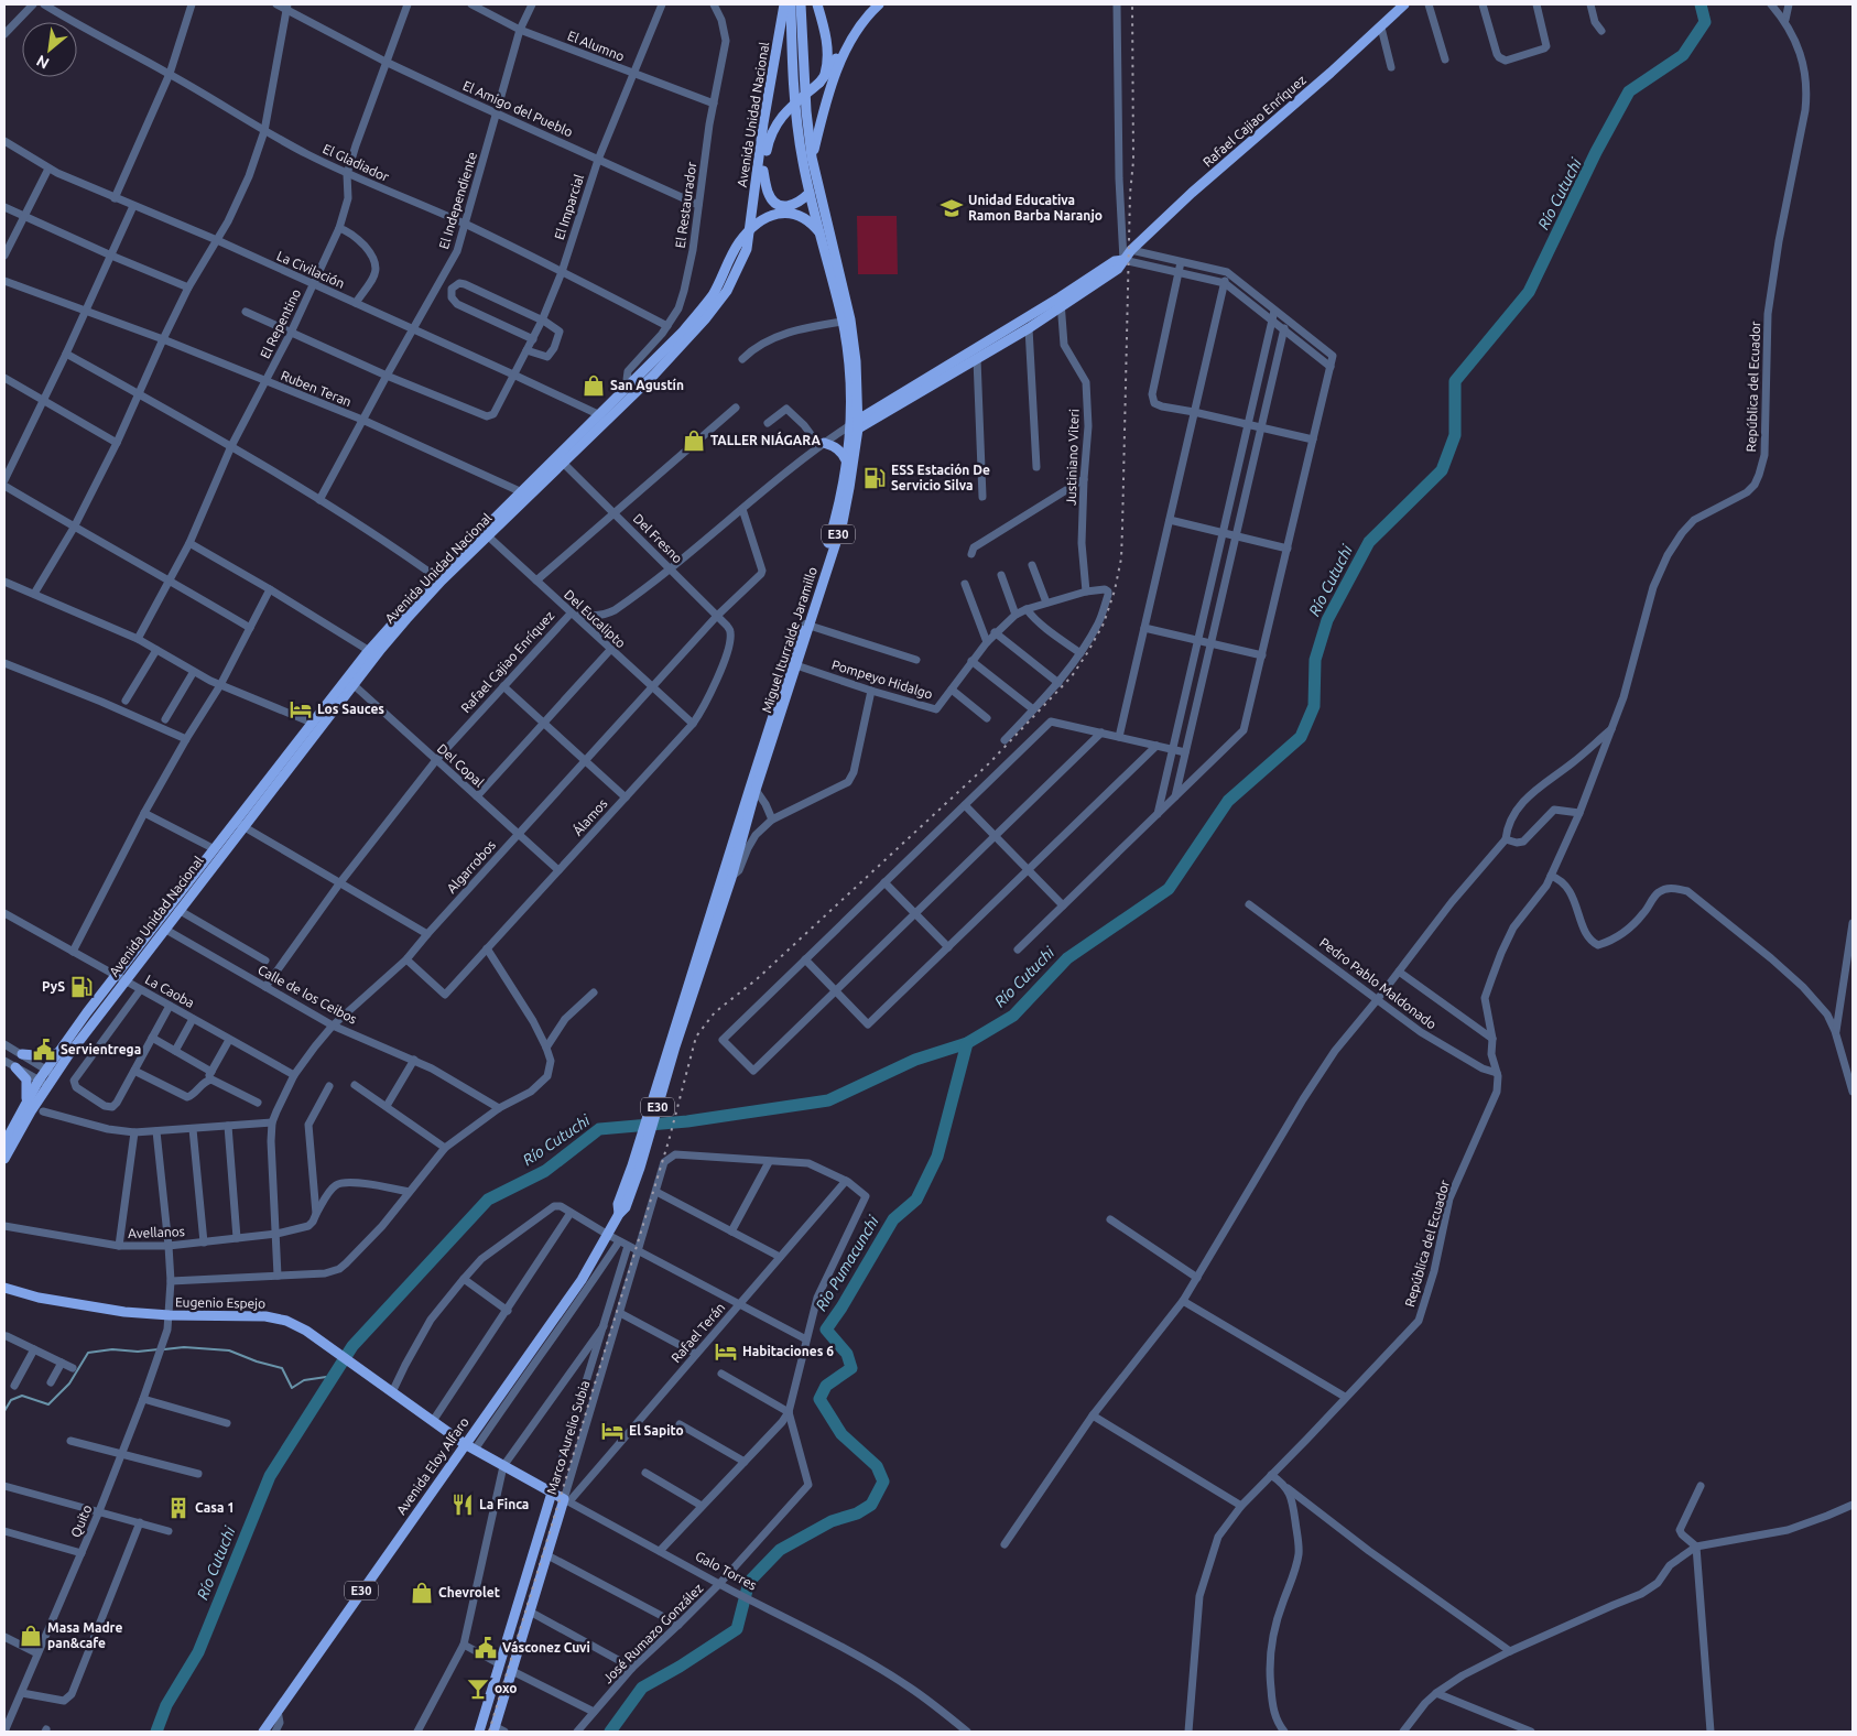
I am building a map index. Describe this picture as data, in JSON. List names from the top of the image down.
{
  "streets": {
    "main road": [
      "Avenida Unidad Nacional",
      "Rafael Cajiao Enríquez",
      "E30",
      "Miguel Iturralde Jaramillo",
      "Eugenio Espejo",
      "Marco Aurelio Subia",
      "Avenida Eloy Alfaro",
      "Galo Torres"
    ],
    "street": [
      "El Alumno",
      "El Amigo del Pueblo",
      "El Gladiador",
      "El Independiente",
      "El Restaurador",
      "El Imparcial",
      "La Civilación",
      "El Repentino",
      "República del Ecuador",
      "Ruben Teran",
      "Justiniano Viteri",
      "Del Fresno",
      "Del Eucalipto",
      "Pompeyo Hidalgo",
      "Del Copal",
      "Álamos",
      "Algarrobos",
      "Pedro Pablo Maldonado",
      "La Caoba",
      "Calle de los Ceibos",
      "Avellanos",
      "Rafael Terán",
      "Quito",
      "José Rumazo González"
    ]
  },
  "crossings": [
    ["El Alumno", "El Independiente"],
    ["El Alumno", "El Restaurador"],
    ["El Alumno", "El Imparcial"],
    ["El Amigo del Pueblo", "El Independiente"],
    ["El Amigo del Pueblo", "El Restaurador"],
    ["El Amigo del Pueblo", "El Imparcial"],
    ["El Amigo del Pueblo", "El Repentino"],
    ["Avenida Unidad Nacional", "El Restaurador"],
    ["Avenida Unidad Nacional", "La Civilación"],
    ["Avenida Unidad Nacional", "Ruben Teran"],
    ["Avenida Unidad Nacional", "Del Fresno"],
    ["Avenida Unidad Nacional", "Del Eucalipto"],
    ["Avenida Unidad Nacional", "Del Copal"],
    ["Avenida Unidad Nacional", "La Caoba"],
    ["Avenida Unidad Nacional", "Calle de los Ceibos"],
    ["Rafael Cajiao Enríquez", "Justiniano Viteri"],
    ["Rafael Cajiao Enríquez", "Del Fresno"],
    ["Rafael Cajiao Enríquez", "Del Eucalipto"],
    ["Rafael Cajiao Enríquez", "Miguel Iturralde Jaramillo"],
    ["Rafael Cajiao Enríquez", "Del Copal"],
    ["Rafael Cajiao Enríquez", "Algarrobos"],
    ["Rafael Cajiao Enríquez", "Calle de los Ceibos"],
    ["El Gladiador", "El Independiente"],
    ["El Gladiador", "El Restaurador"],
    ["El Gladiador", "El Imparcial"],
    ["El Gladiador", "El Repentino"],
    ["El Independiente", "El Imparcial"],
    ["El Independiente", "La Civilación"],
    ["El Independiente", "Ruben Teran"],
    ["El Imparcial", "La Civilación"],
    ["La Civilación", "El Repentino"],
    ["El Repentino", "Ruben Teran"],
    ["República del Ecuador", "Pedro Pablo Maldonado"],
    ["Justiniano Viteri", "Pompeyo Hidalgo"],
    ["Del Fresno", "Álamos"],
    ["Del Fresno", "Algarrobos"],
    ["Del Eucalipto", "Álamos"],
    ["Del Eucalipto", "Algarrobos"],
    ["Miguel Iturralde Jaramillo", "Pompeyo Hidalgo"],
    ["Miguel Iturralde Jaramillo", "Avenida Eloy Alfaro"],
    ["Del Copal", "Álamos"],
    ["Del Copal", "Algarrobos"],
    ["Álamos", "Algarrobos"],
    ["Algarrobos", "La Caoba"],
    ["Algarrobos", "Calle de los Ceibos"],
    ["Algarrobos", "Avellanos"],
    ["Avellanos", "Quito"],
    ["Eugenio Espejo", "Avenida Eloy Alfaro"],
    ["Eugenio Espejo", "Quito"],
    ["Eugenio Espejo", "Galo Torres"],
    ["Rafael Terán", "Marco Aurelio Subia"],
    ["Rafael Terán", "Galo Torres"],
    ["Rafael Terán", "José Rumazo González"],
    ["Marco Aurelio Subia", "Galo Torres"],
    ["Avenida Eloy Alfaro", "Galo Torres"],
    ["Galo Torres", "José Rumazo González"]
  ],
  "water": ["Río Cutuchi", "Rio Pumacunchi"],
  "places": {
    "school or university": ["Unidad Educativa Ramon Barba Naranjo"],
    "shop": [
      "San Agustín",
      "TALLER NIÁGARA",
      "Chevrolet",
      "Masa Madre pan&cafe"
    ],
    "fuel station": ["ESS Estación De Servicio Silva", "PyS"],
    "hotel": ["Los Sauces", "Habitaciones 6", "El Sapito"],
    "public building": ["Servientrega", "Vásconez Cuvi"],
    "restaurant": ["La Finca"],
    "building": ["Casa 1"],
    "bar": ["oxo"]
  },
  "north": "bottom left"
}
